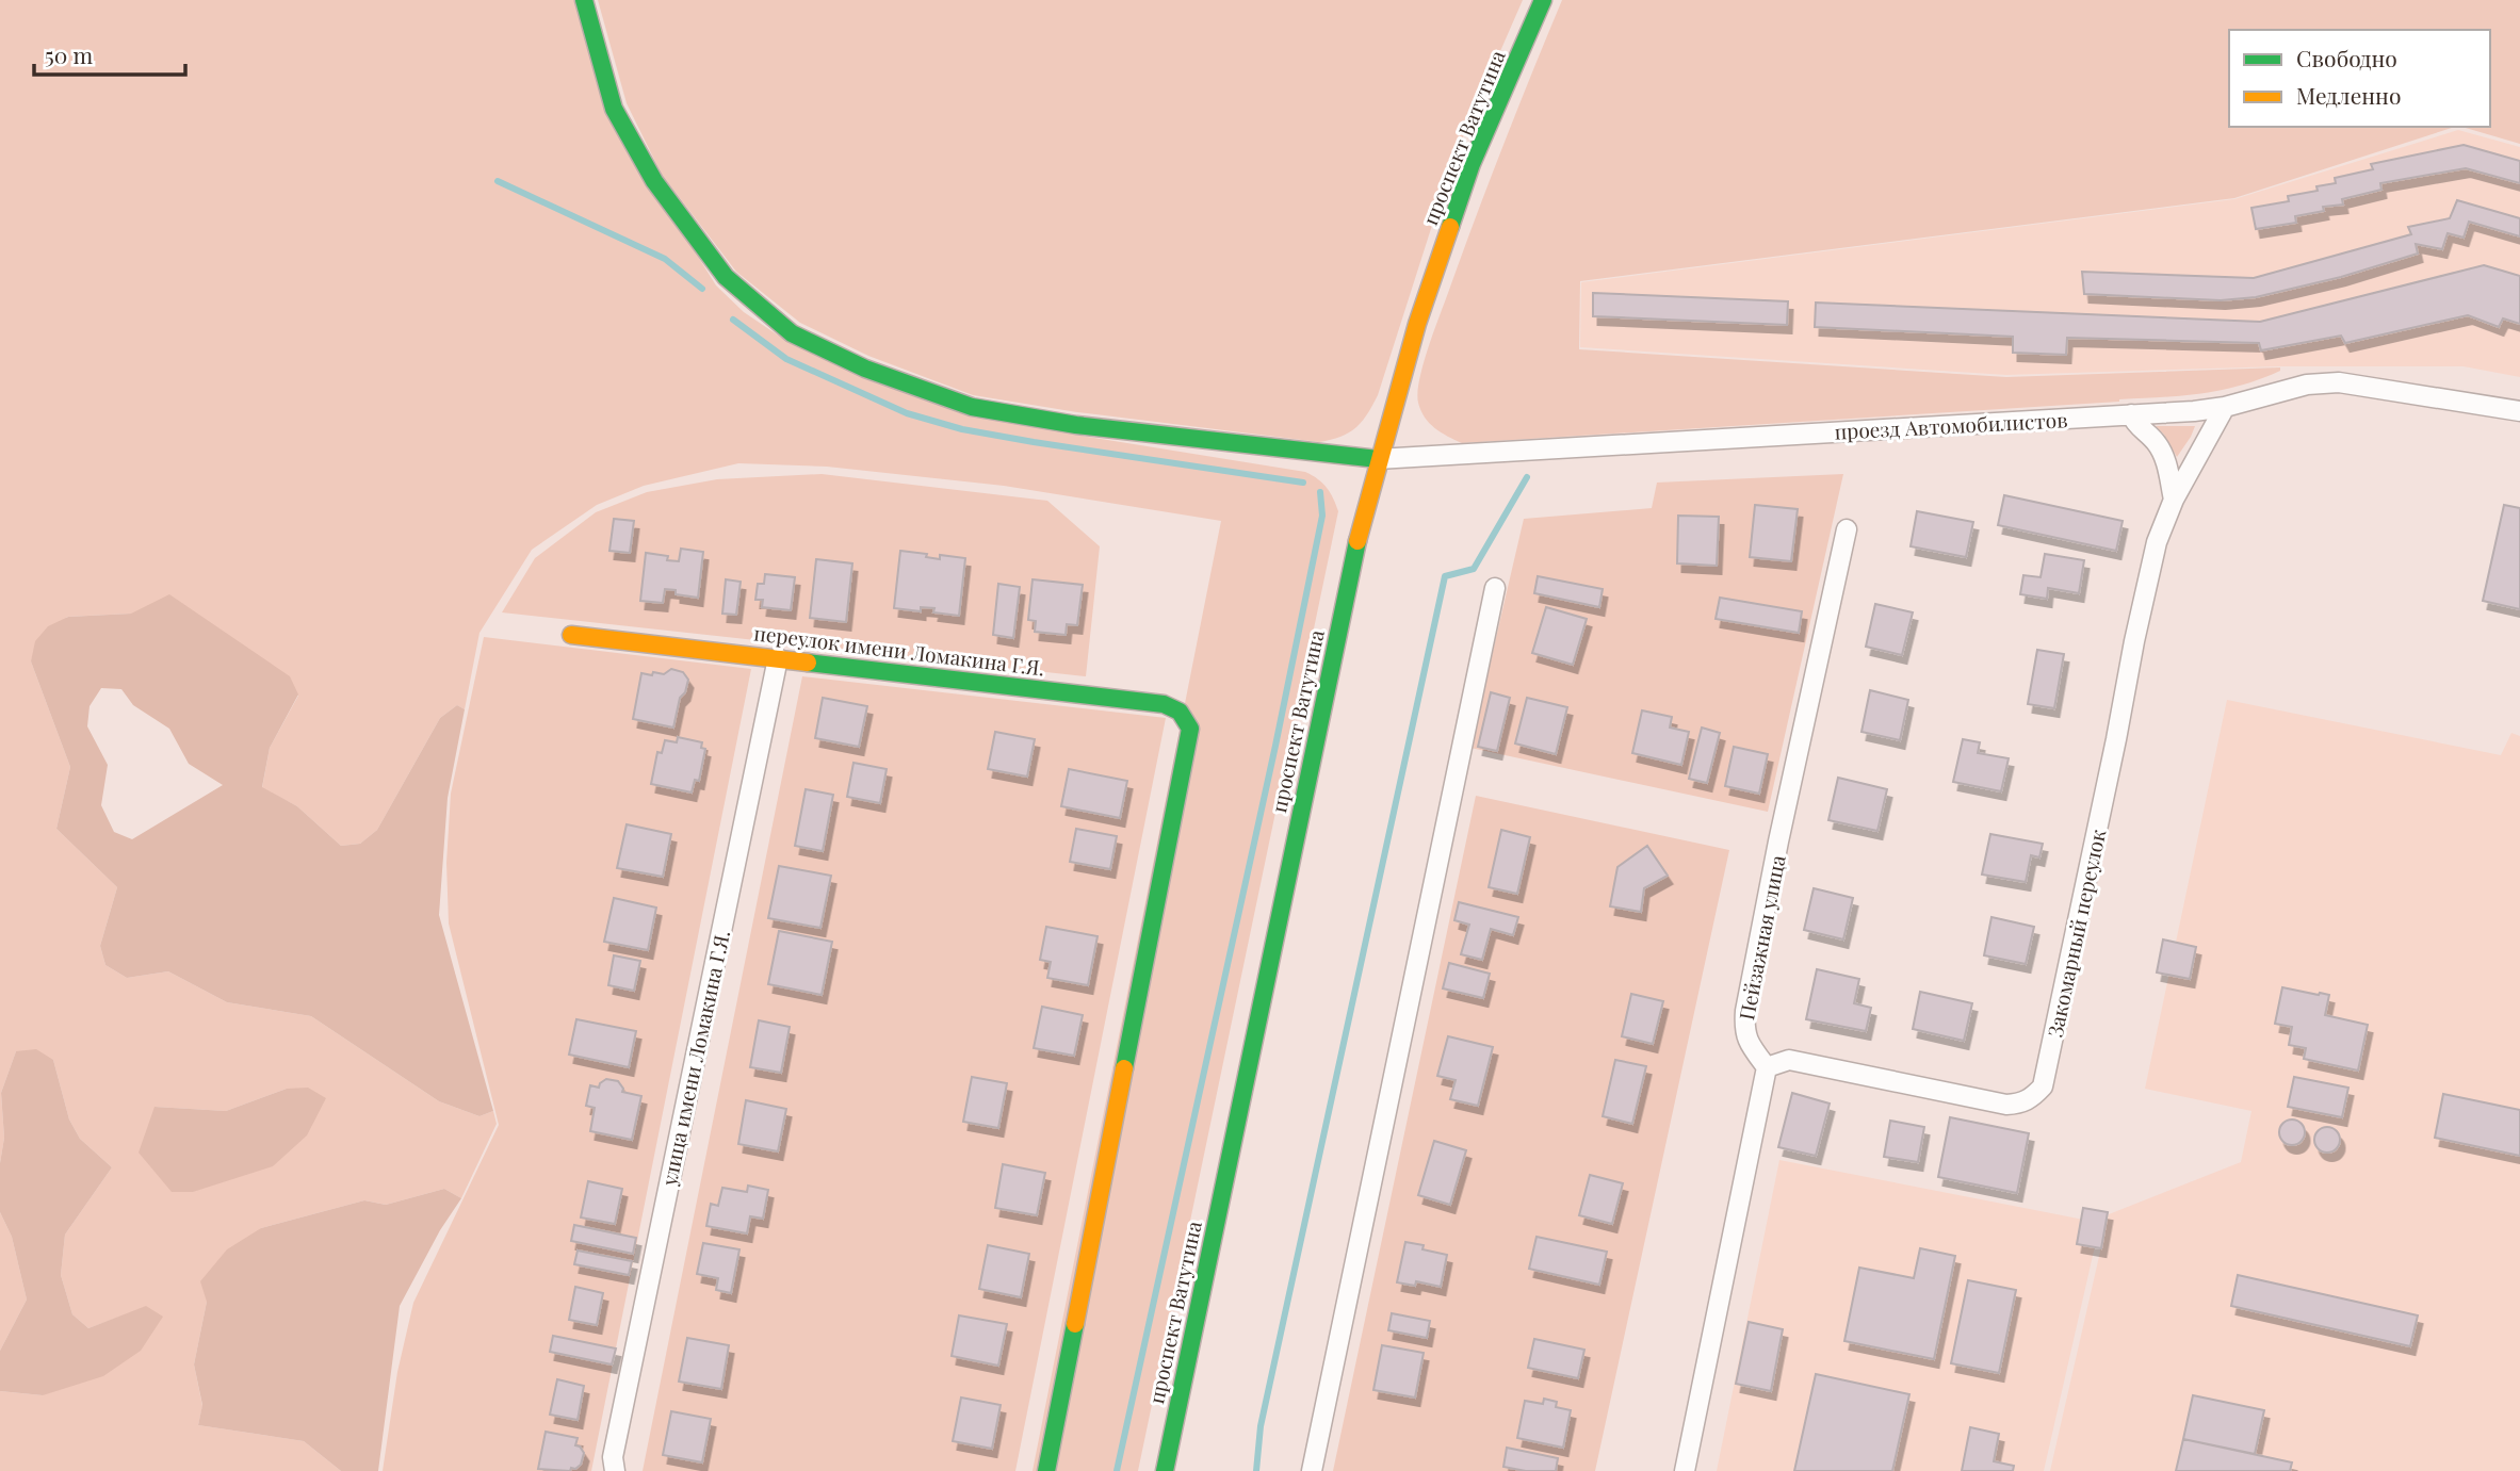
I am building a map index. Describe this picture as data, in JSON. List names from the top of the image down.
{
  "streets": {
    "street": [
      "проспект Ватутина",
      "проезд Автомобилистов",
      "переулок имени Ломакина Г.Я.",
      "Закомарный переулок",
      "Пейзажная улица",
      "улица имени Ломакина Г.Я."
    ]
  },
  "crossings": [
    ["проспект Ватутина", "проезд Автомобилистов"],
    ["проезд Автомобилистов", "Закомарный переулок"],
    ["переулок имени Ломакина Г.Я.", "улица имени Ломакина Г.Я."],
    ["Закомарный переулок", "Пейзажная улица"]
  ],
  "legend": ["Свободно", "Медленно"],
  "scale_bar": "50 m"
}
